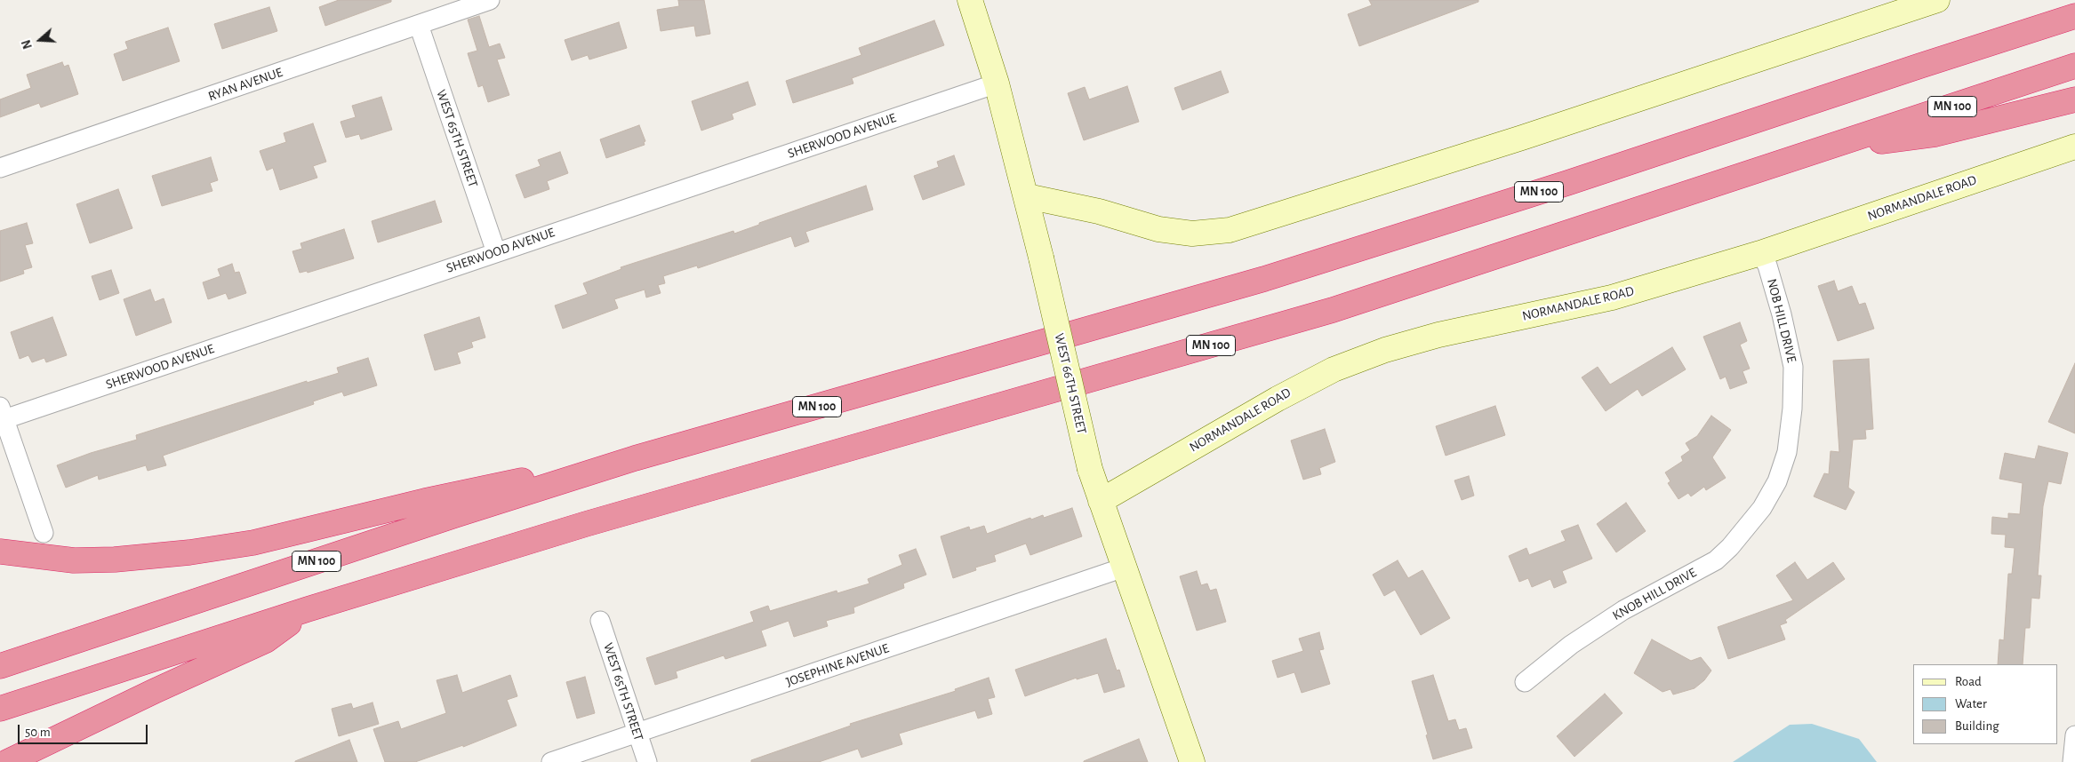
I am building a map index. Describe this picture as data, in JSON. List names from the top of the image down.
{
  "streets": {
    "highway": ["MN 100"],
    "street": [
      "RYAN AVENUE",
      "SHERWOOD AVENUE",
      "WEST 65TH STREET",
      "NORMANDALE ROAD",
      "NOB HILL DRIVE",
      "WEST 66TH STREET",
      "KNOB HILL DRIVE",
      "JOSEPHINE AVENUE"
    ]
  },
  "crossings": [
    ["RYAN AVENUE", "WEST 65TH STREET"],
    ["SHERWOOD AVENUE", "WEST 65TH STREET"],
    ["SHERWOOD AVENUE", "WEST 66TH STREET"],
    ["WEST 65TH STREET", "JOSEPHINE AVENUE"],
    ["NORMANDALE ROAD", "NOB HILL DRIVE"],
    ["NORMANDALE ROAD", "WEST 66TH STREET"],
    ["NOB HILL DRIVE", "KNOB HILL DRIVE"],
    ["WEST 66TH STREET", "JOSEPHINE AVENUE"]
  ],
  "legend": ["Road", "Water", "Building"],
  "scale_bar": "50 m",
  "north": "left"
}
